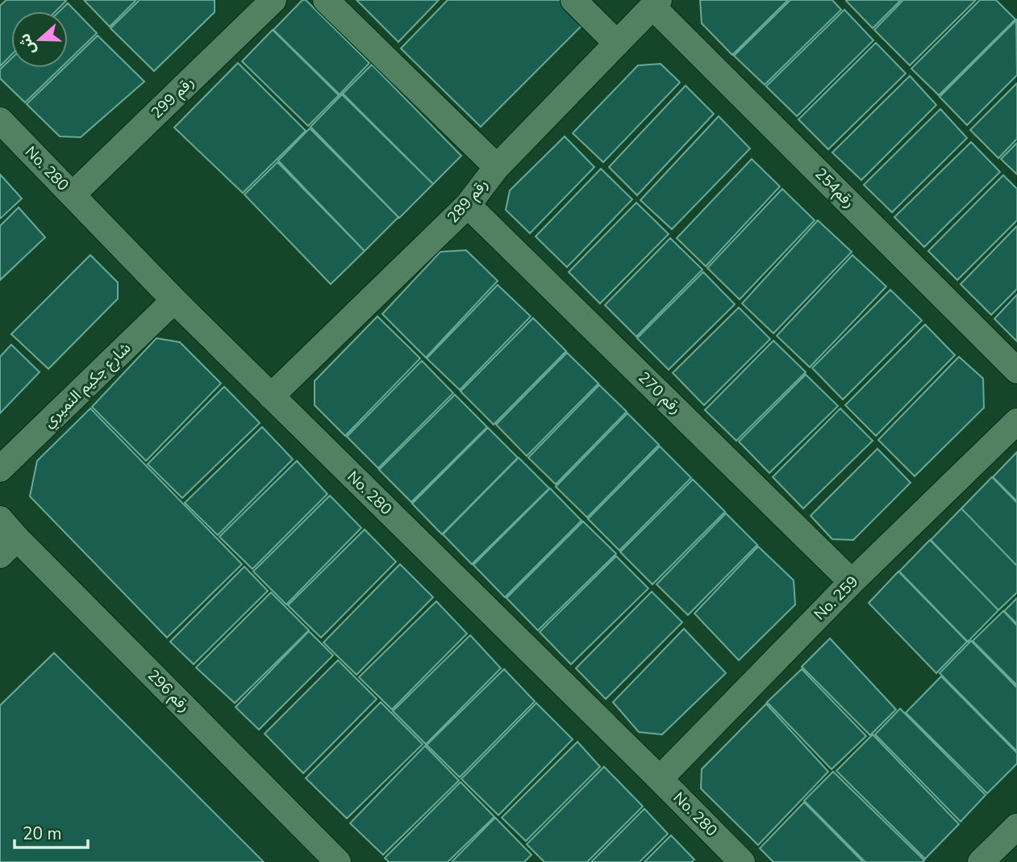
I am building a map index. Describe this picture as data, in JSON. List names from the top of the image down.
{
  "streets": {
    "street": [
      "رقم 299",
      "No. 280",
      "رقم254",
      "رقم 289",
      "شارع جكيم النميري",
      "رقم 270",
      "No. 259",
      "رقم 296"
    ]
  },
  "crossings": [
    ["رقم 299", "No. 280"],
    ["No. 280", "رقم 289"],
    ["No. 280", "شارع جكيم النميري"],
    ["No. 280", "No. 259"],
    ["رقم254", "رقم 289"],
    ["رقم 289", "رقم 270"],
    ["رقم 270", "No. 259"]
  ],
  "scale_bar": "20 m",
  "north": "left"
}
